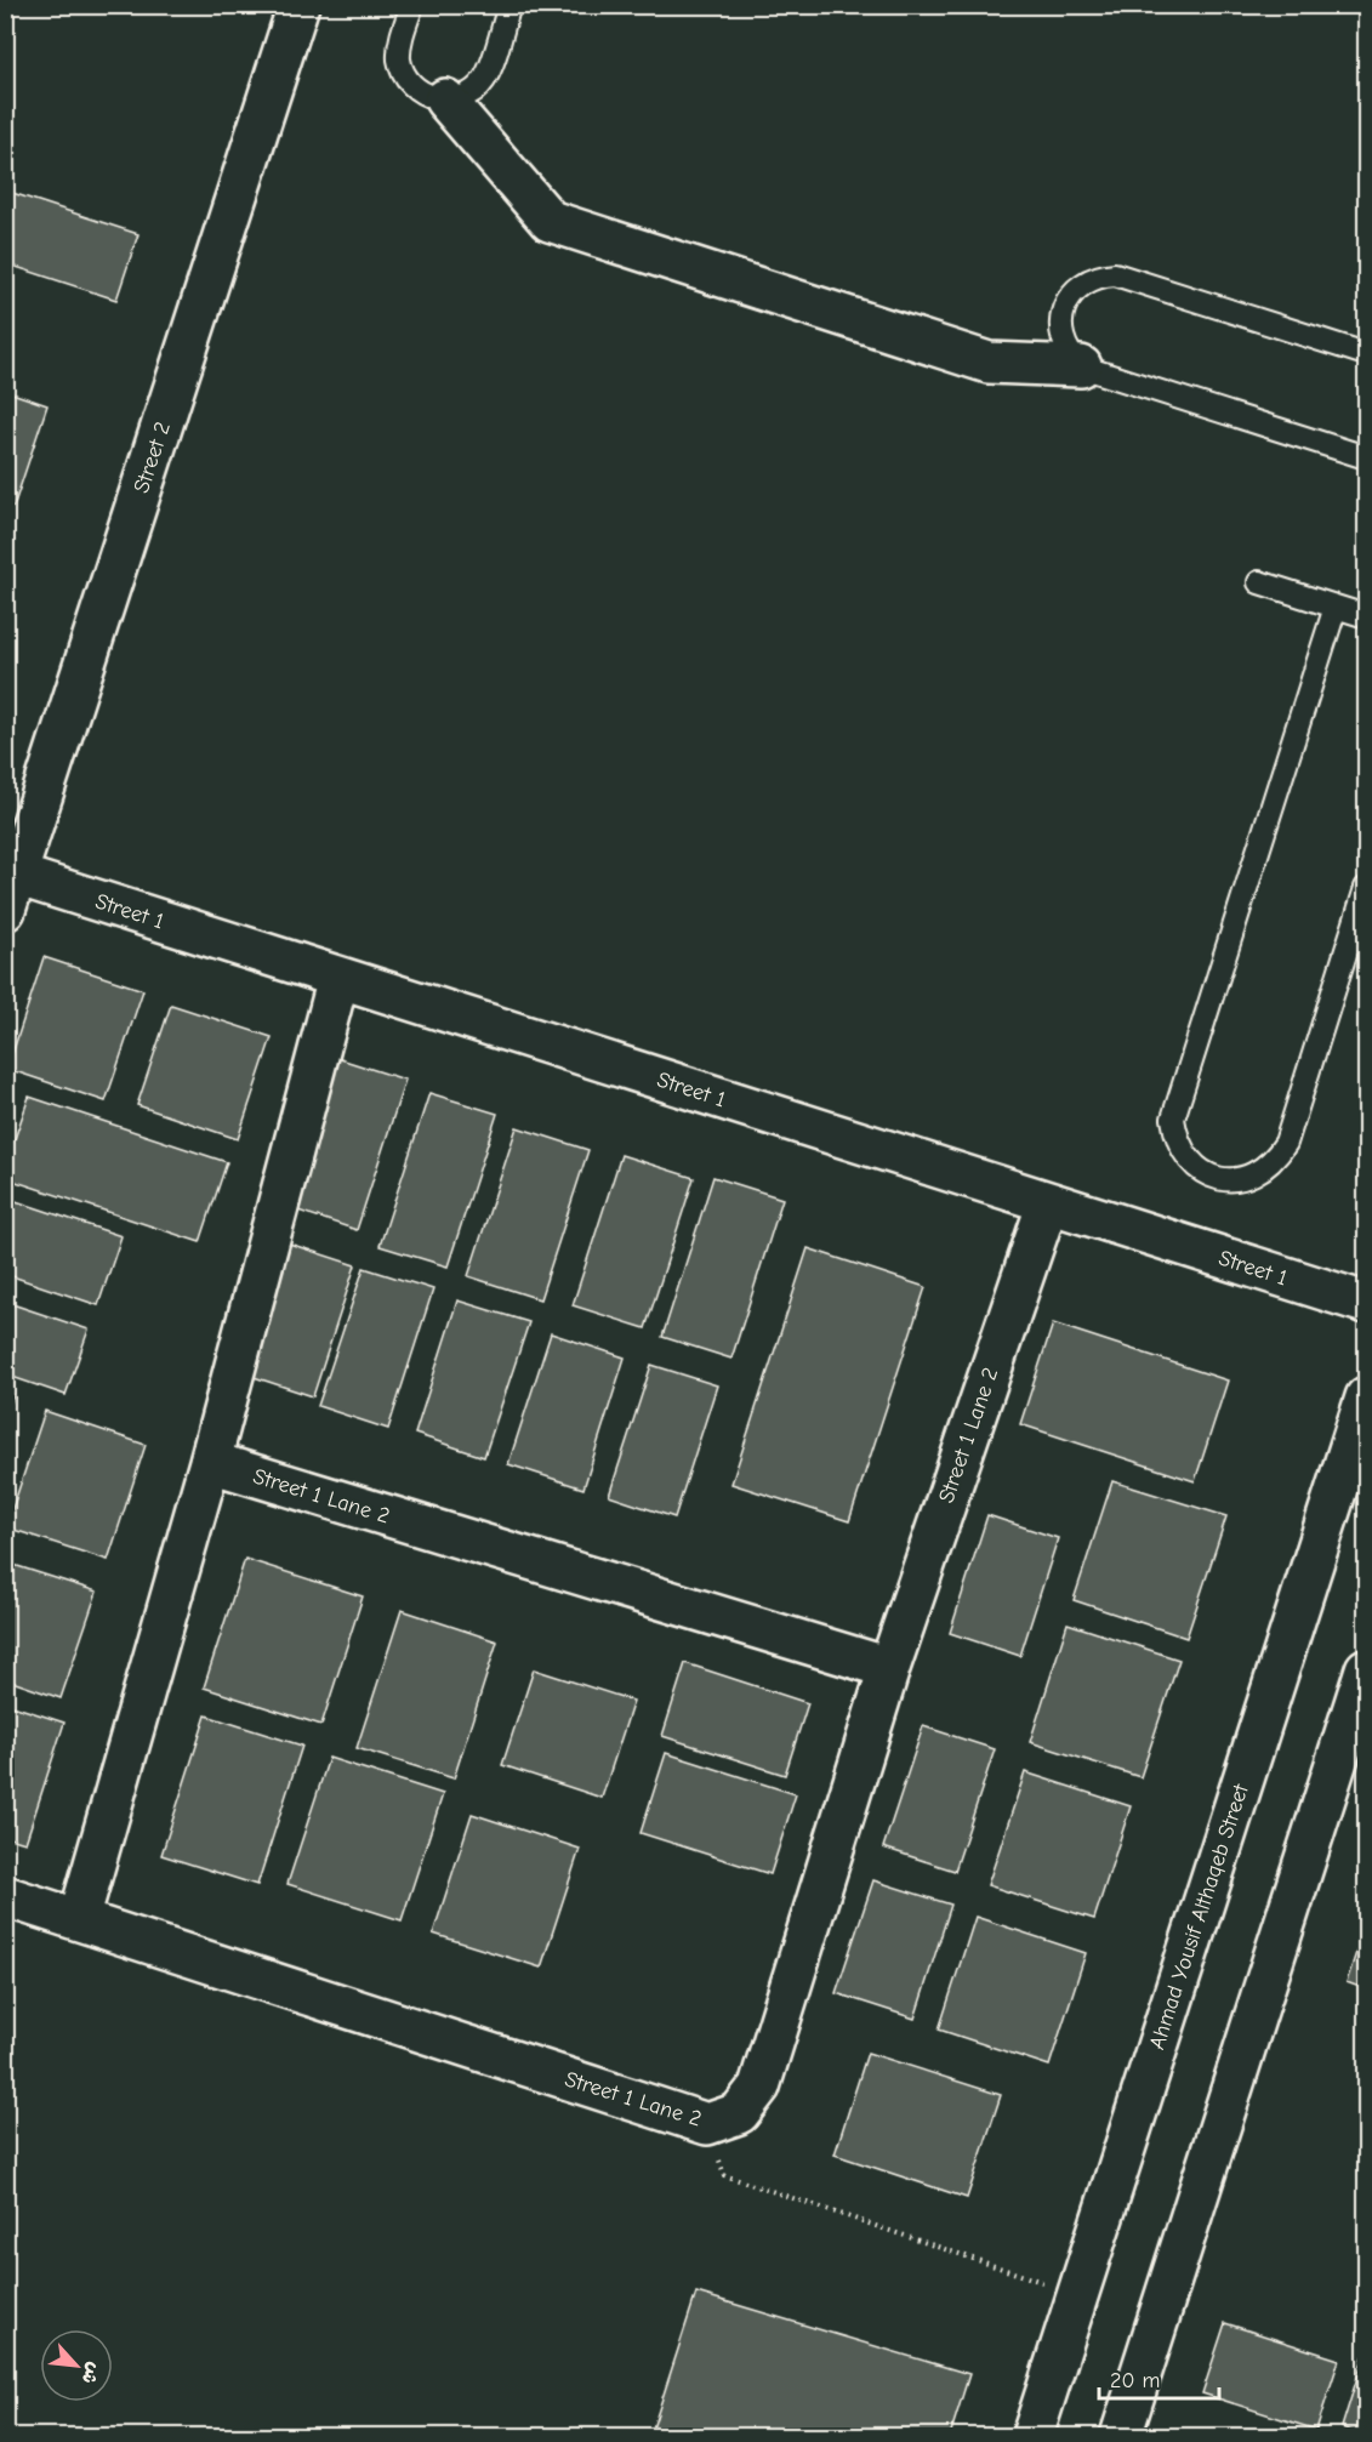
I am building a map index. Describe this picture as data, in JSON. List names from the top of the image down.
{
  "streets": {
    "street": [
      "Street 2",
      "Street 1",
      "Street 1 Lane 2",
      "Ahmad Yousif Althaqeb Street"
    ]
  },
  "crossings": [
    ["Street 2", "Street 1"],
    ["Street 1", "Street 1 Lane 2"]
  ],
  "scale_bar": "20 m",
  "north": "bottom right"
}
